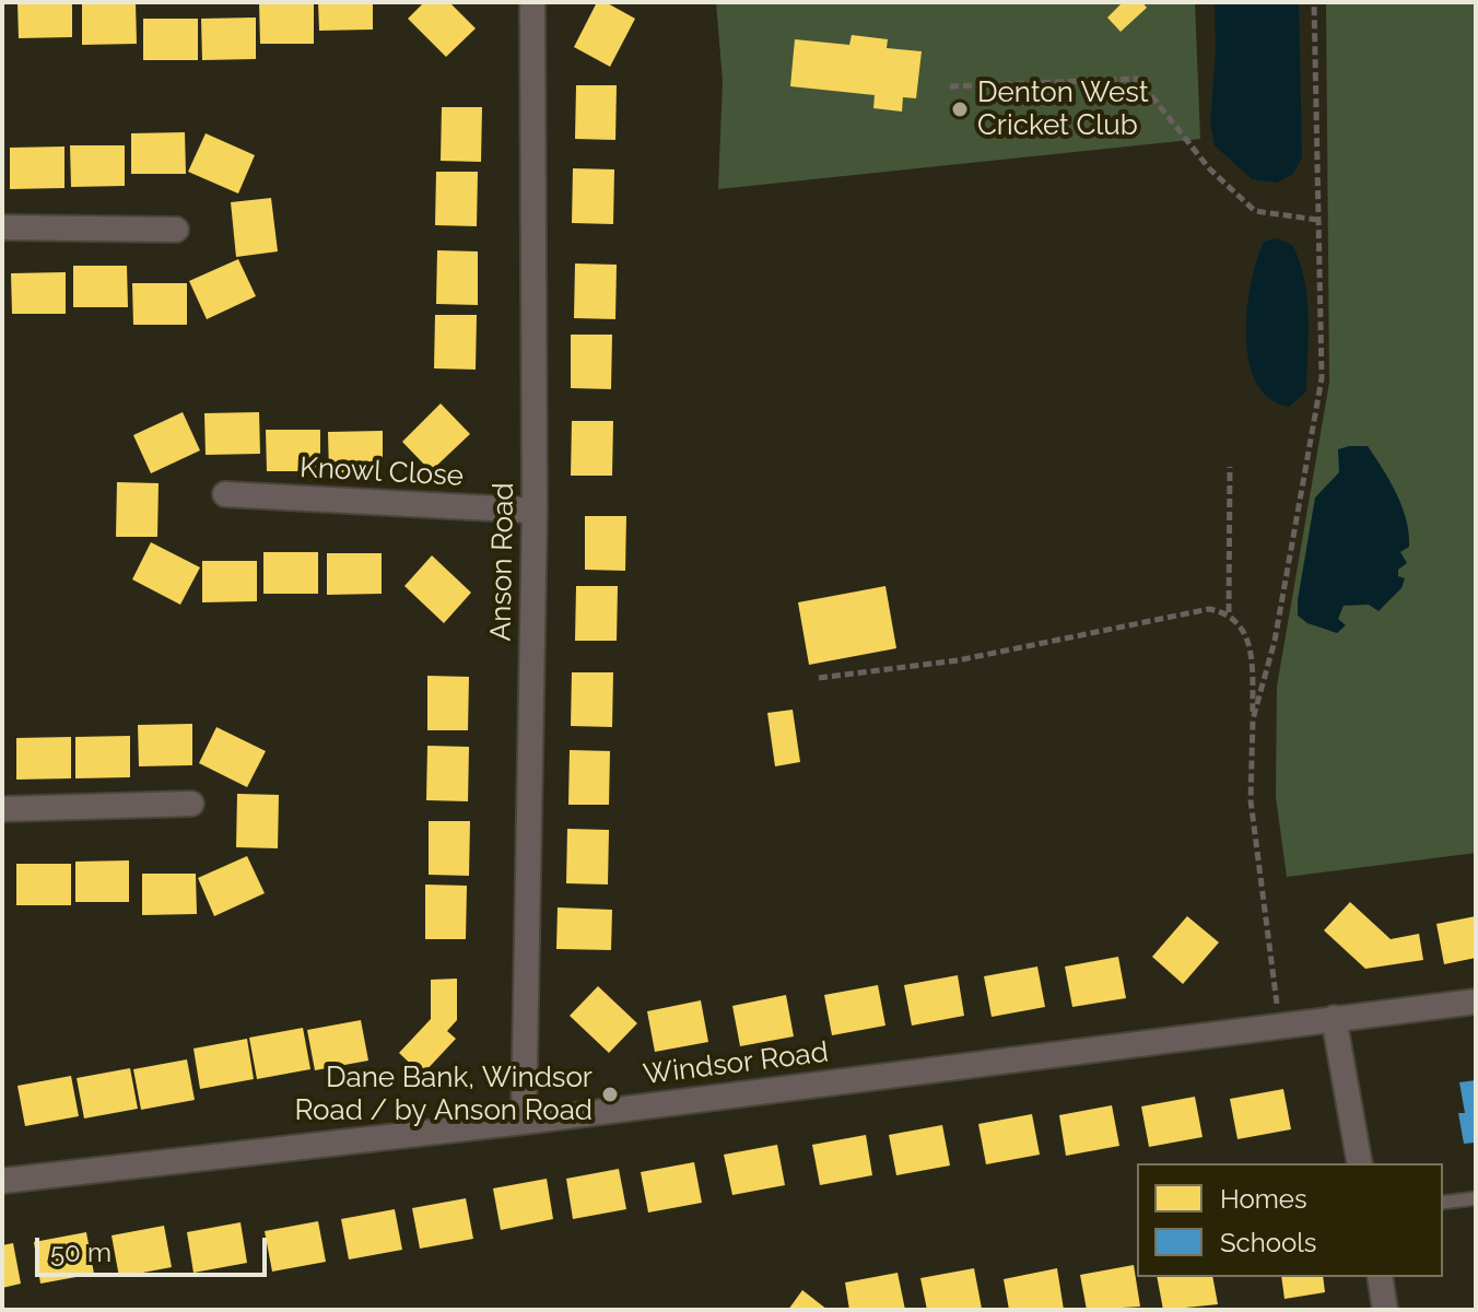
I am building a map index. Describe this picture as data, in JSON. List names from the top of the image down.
{
  "streets": {
    "street": ["Knowl Close", "Anson Road", "Windsor Road"]
  },
  "crossings": [
    ["Knowl Close", "Anson Road"],
    ["Anson Road", "Windsor Road"]
  ],
  "places": ["Denton West Cricket Club", "Dane Bank, Windsor Road / by Anson Road"],
  "legend": ["Homes", "Schools"],
  "scale_bar": "50 m"
}
